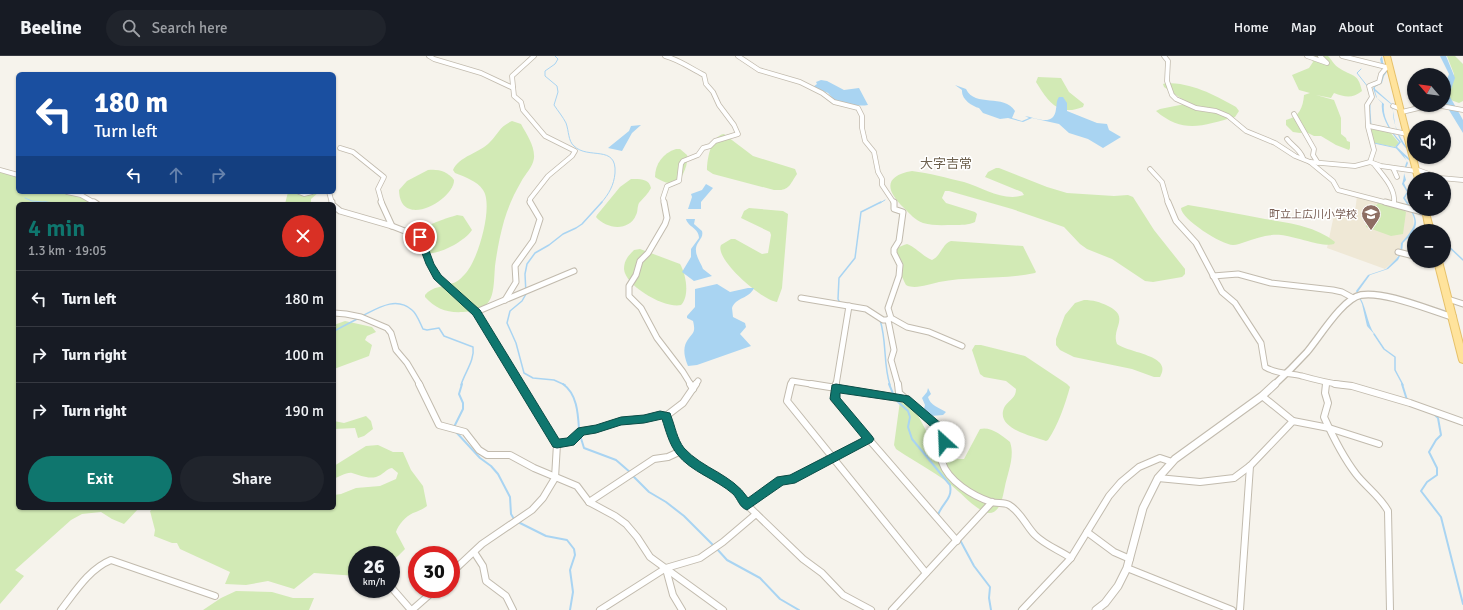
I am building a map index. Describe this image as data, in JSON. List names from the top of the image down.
{
  "districts": ["大字吉常"],
  "places": {
    "school or university": ["町立上広川小学校"]
  },
  "north": "top left",
  "page": {
    "header": "Beeline",
    "search": "Search here",
    "nav": [
      "Home",
      "Map",
      "About",
      "Contact"
    ],
    "map_buttons": ["+", "−"],
    "turn": ["180 m", "Turn left"],
    "heading": ["4 min", "1.3 km · 19:05"],
    "list": [
      {
        "name": "Turn left",
        "value": "180 m"
      },
      {
        "name": "Turn right",
        "value": "100 m"
      },
      {
        "name": "Turn right",
        "value": "190 m"
      }
    ],
    "buttons": ["Exit", "Share"],
    "speed": "26 km/h",
    "limit": "30"
  }
}
